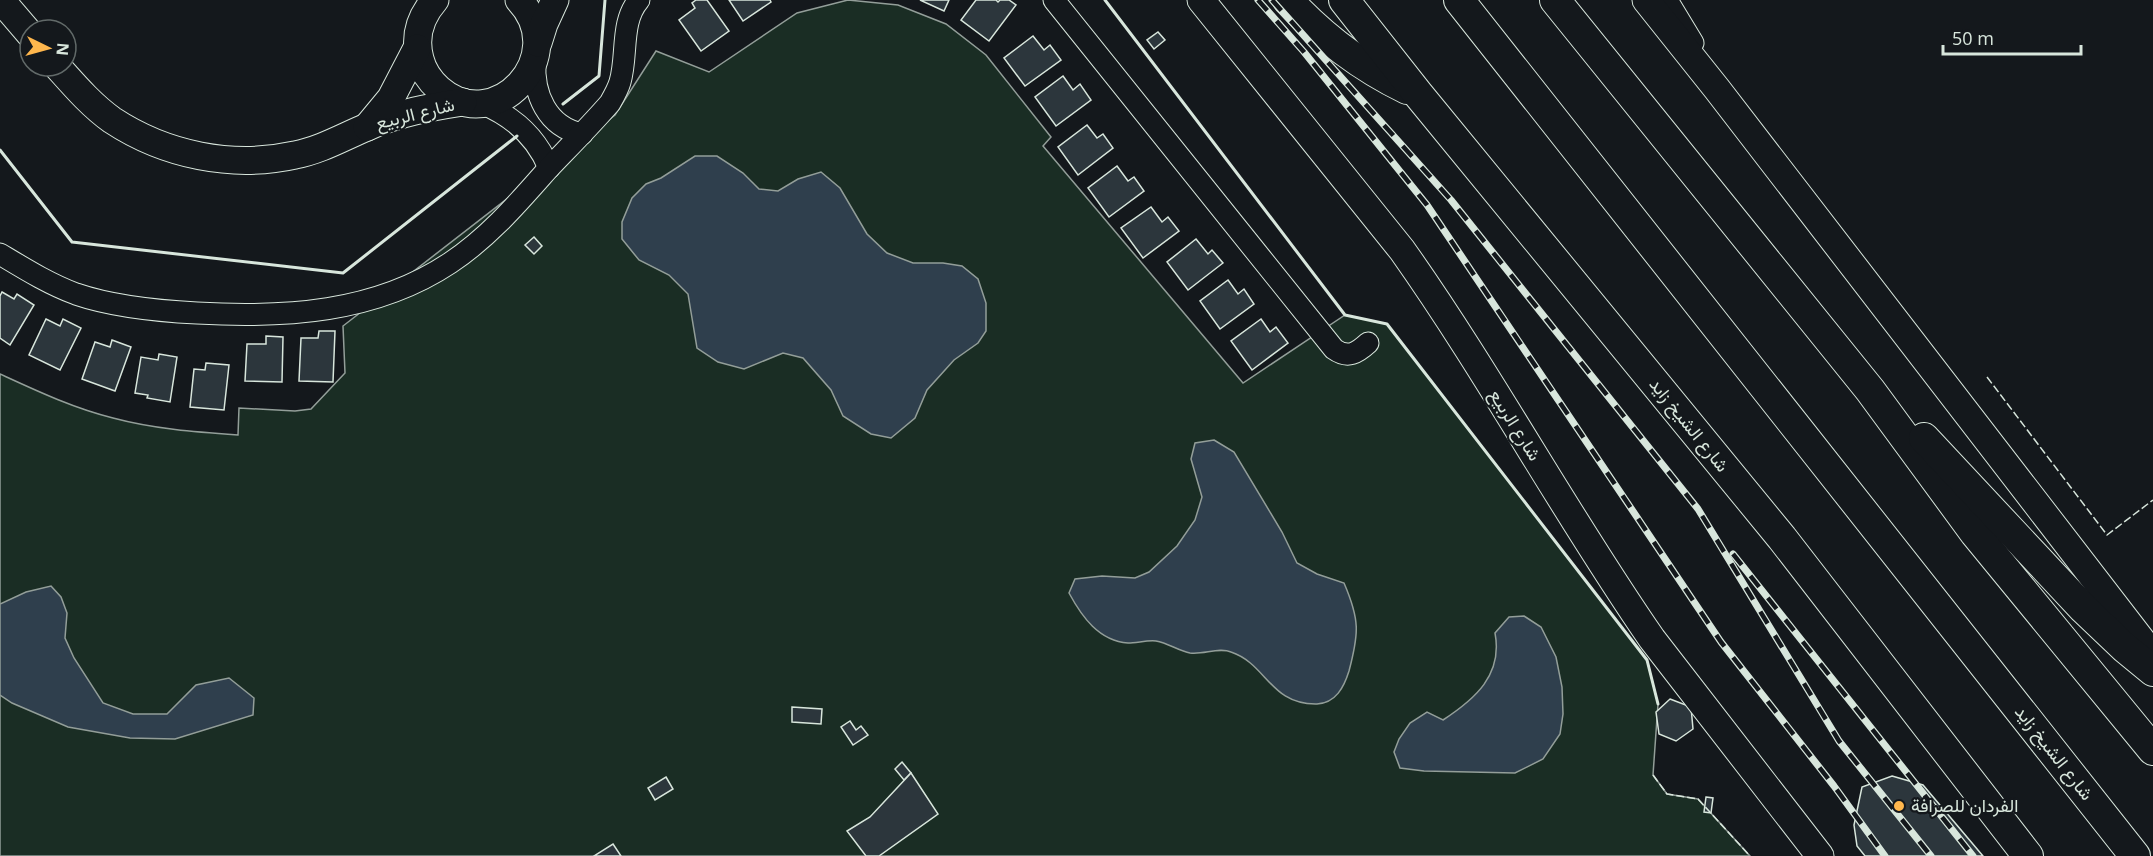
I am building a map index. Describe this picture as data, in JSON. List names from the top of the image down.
{
  "streets": {
    "highway": ["شارع الشيخ زايد"],
    "main road": ["شارع الربيع"]
  },
  "places": ["الفردان للصرافة"],
  "scale_bar": "50 m",
  "north": "right"
}
